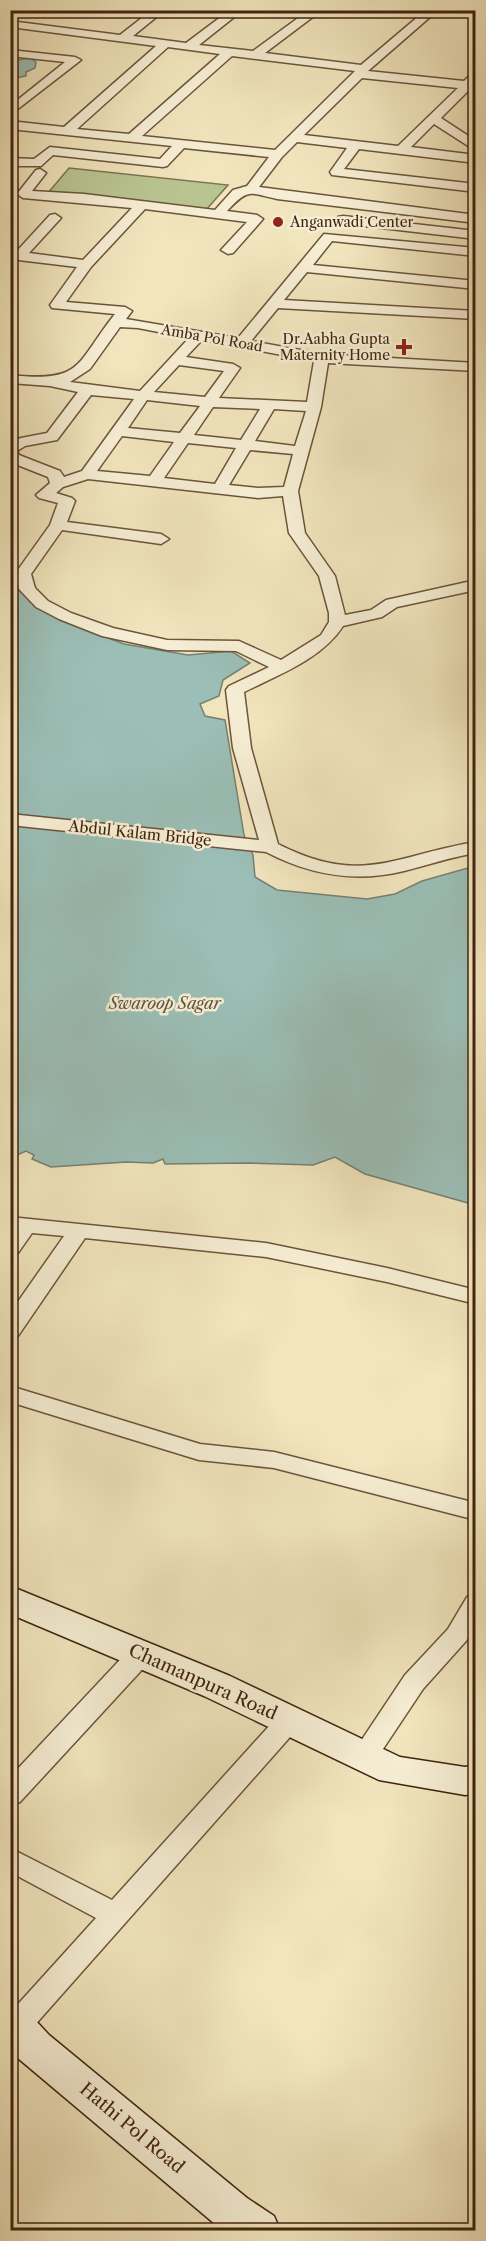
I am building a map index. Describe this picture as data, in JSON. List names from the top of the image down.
{
  "streets": {
    "street": [
      "Amba Pol Road",
      "Abdul Kalam Bridge",
      "Chamanpura Road",
      "Hathi Pol Road"
    ]
  },
  "water": ["Swaroop Sagar"],
  "places": {
    "other": ["Anganwadi Center"],
    "health": ["Dr.Aabha Gupta Maternity Home"]
  }
}
